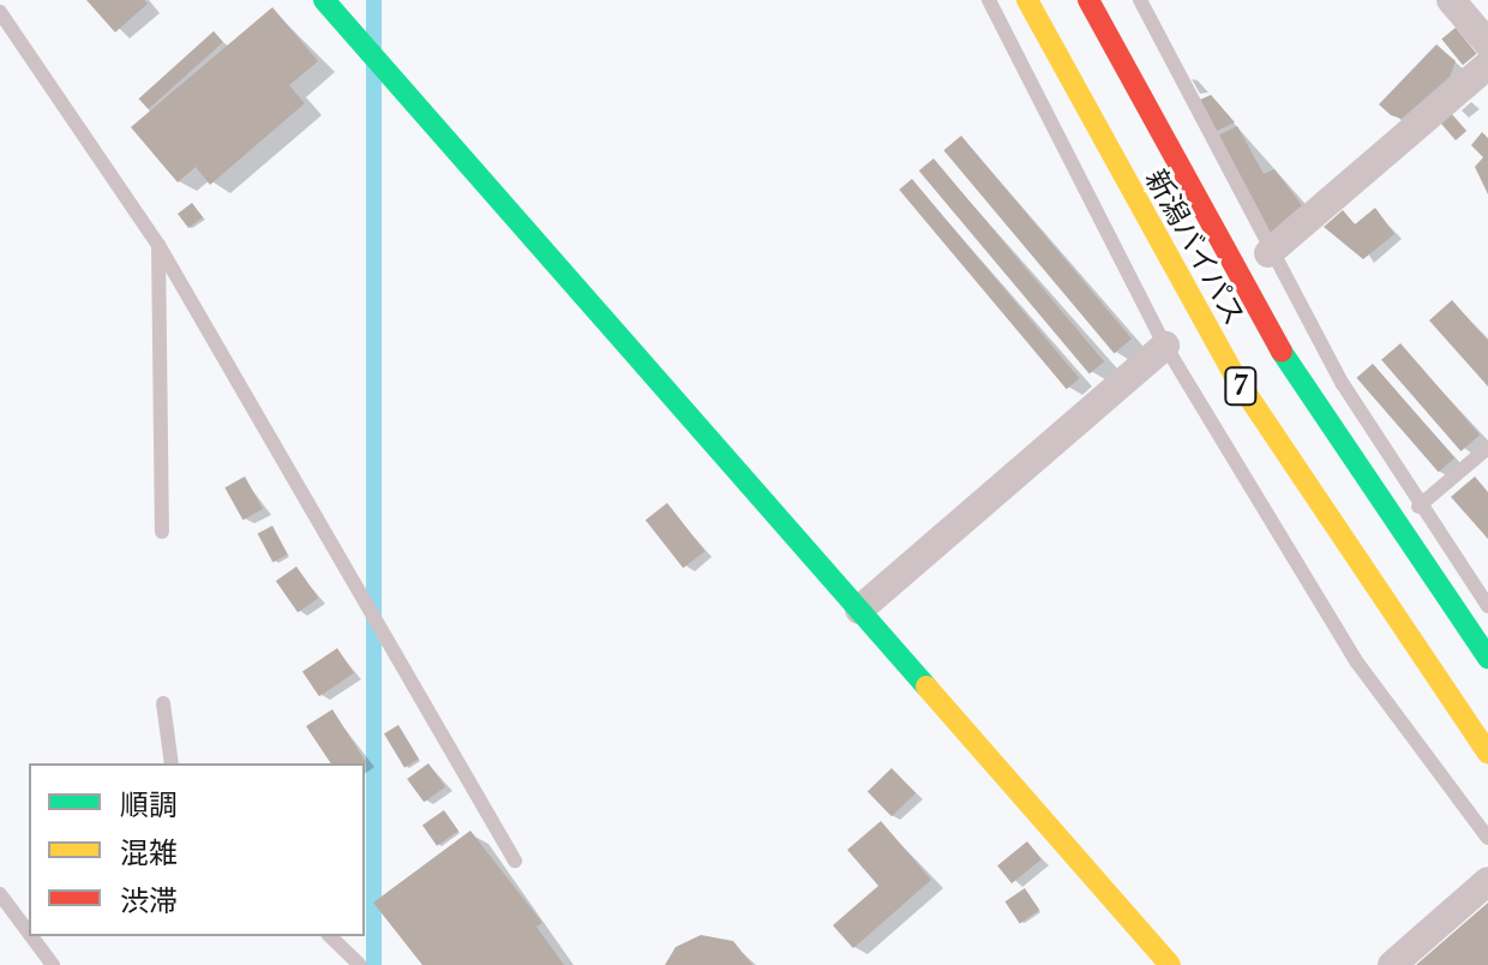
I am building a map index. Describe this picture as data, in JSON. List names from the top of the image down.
{
  "streets": {
    "main road": ["新潟バイパス", "7"]
  },
  "legend": ["順調", "混雑", "渋滞"]
}
